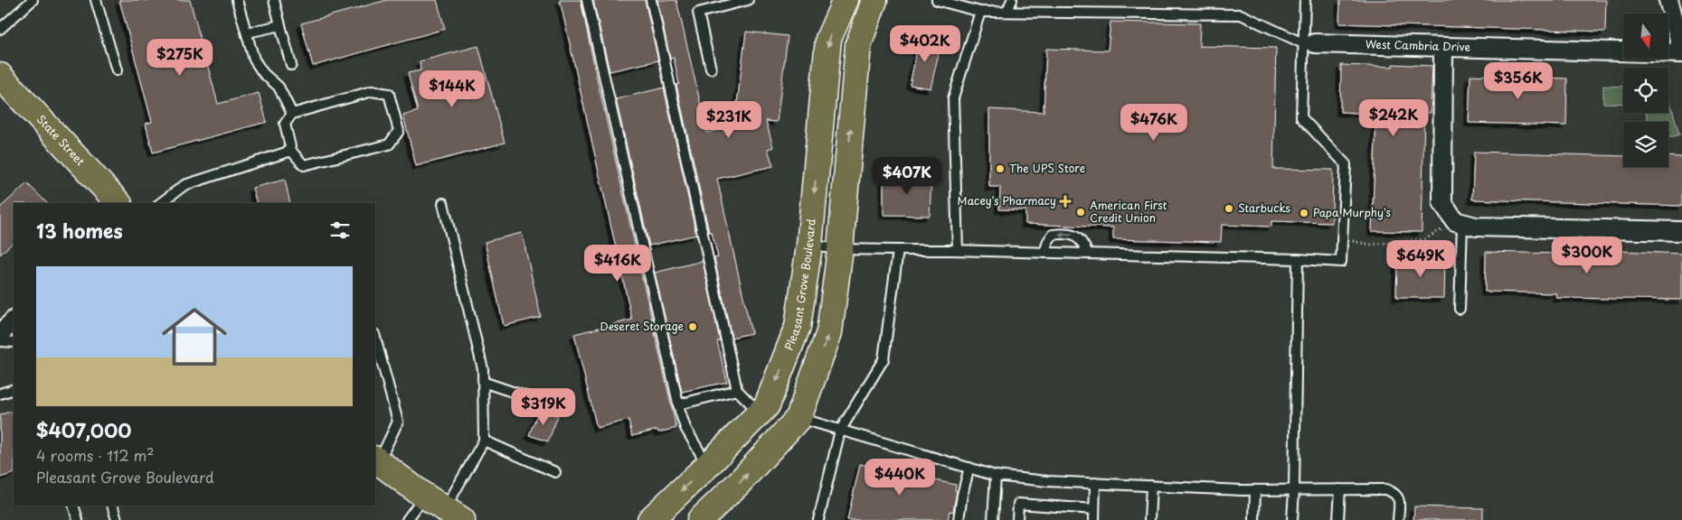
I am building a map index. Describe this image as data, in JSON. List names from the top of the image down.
{
  "streets": {
    "main road": ["State Street", "Pleasant Grove Boulevard"],
    "street": ["West Cambria Drive"]
  },
  "places": {
    "other": [
      "The UPS Store",
      "Starbucks",
      "American First Credit Union",
      "Papa Murphy's",
      "Deseret Storage"
    ],
    "health": ["Macey's Pharmacy"]
  },
  "north": "bottom",
  "page": {
    "price": [
      "$402K",
      "$275K",
      "$356K",
      "$144K",
      "$242K",
      "$231K",
      "$476K",
      "$407K",
      "$300K",
      "$649K",
      "$416K",
      "$319K",
      "$440K"
    ],
    "heading": "13 homes",
    "list": [
      {
        "name": "$407,000",
        "note": "4 rooms · 112 m² · Pleasant Grove Boulevard"
      }
    ]
  }
}
